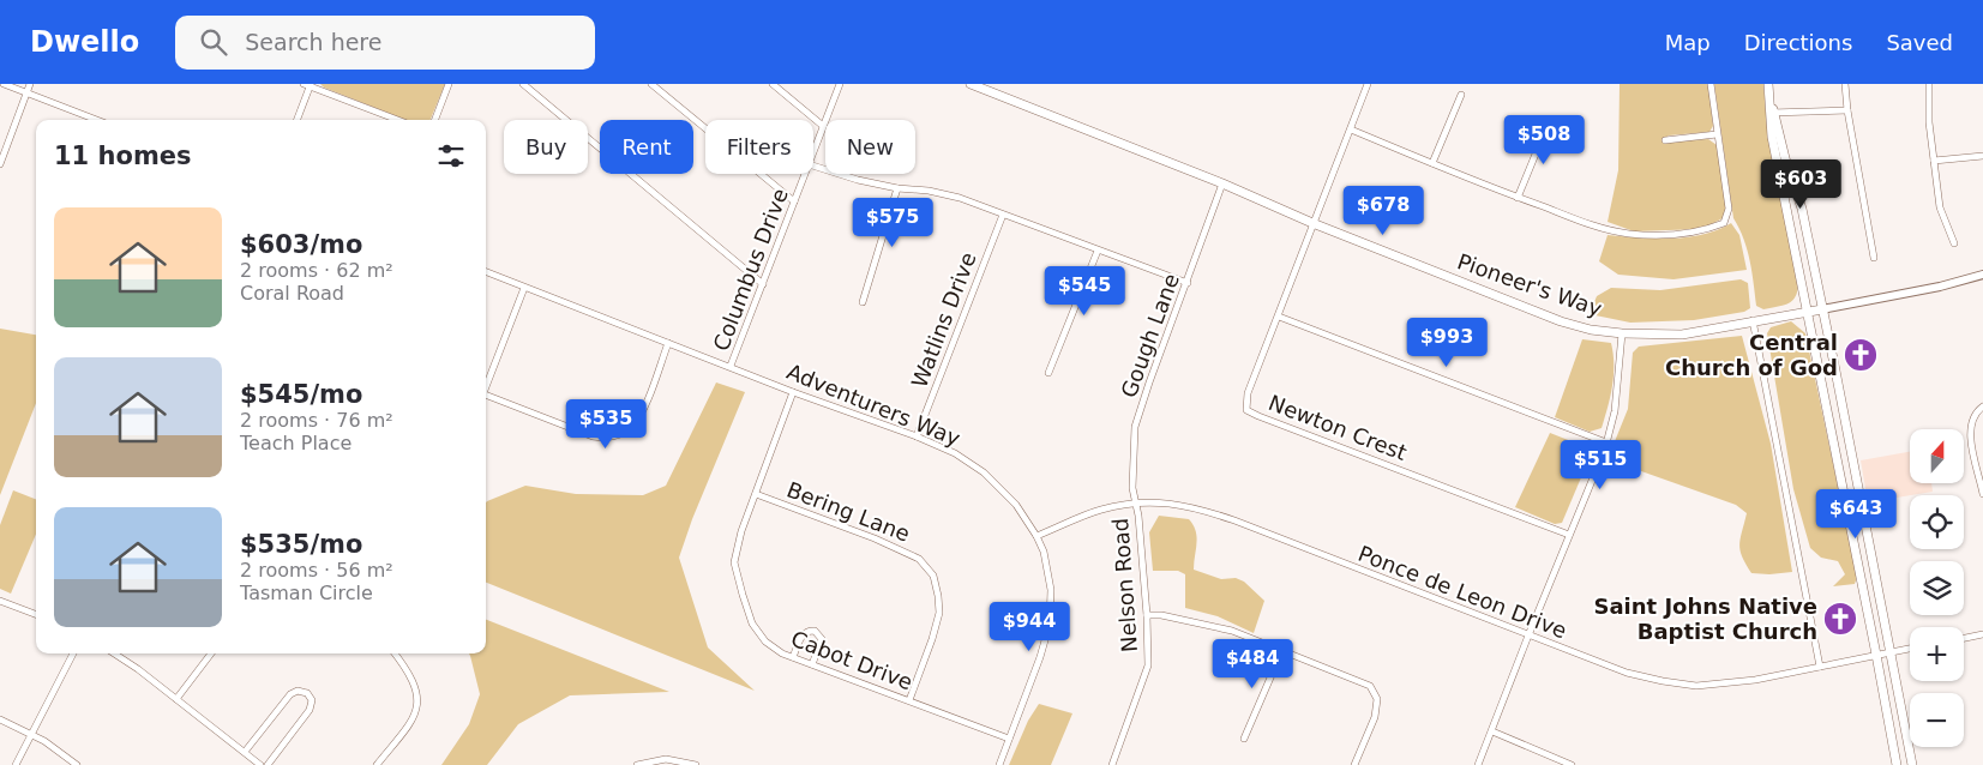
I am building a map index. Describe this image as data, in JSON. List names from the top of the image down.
{
  "streets": {
    "main road": ["Pioneer's Way"],
    "street": [
      "Columbus Drive",
      "Watlins Drive",
      "Gough Lane",
      "Adventurers Way",
      "Newton Crest",
      "Bering Lane",
      "Nelson Road",
      "Ponce de Leon Drive",
      "Cabot Drive"
    ]
  },
  "crossings": [
    ["Columbus Drive", "Adventurers Way"],
    ["Pioneer's Way", "Gough Lane"],
    ["Pioneer's Way", "Newton Crest"],
    ["Watlins Drive", "Adventurers Way"],
    ["Gough Lane", "Nelson Road"],
    ["Gough Lane", "Ponce de Leon Drive"],
    ["Adventurers Way", "Ponce de Leon Drive"],
    ["Adventurers Way", "Cabot Drive"],
    ["Bering Lane", "Cabot Drive"],
    ["Nelson Road", "Ponce de Leon Drive"]
  ],
  "places": {
    "church": ["Central Church of God", "Saint Johns Native Baptist Church"]
  },
  "north": "top",
  "page": {
    "header": "Dwello",
    "search": "Search here",
    "nav": ["Map", "Directions", "Saved"],
    "price": [
      "$508",
      "$603",
      "$678",
      "$575",
      "$545",
      "$993",
      "$535",
      "$515",
      "$643",
      "$944",
      "$484"
    ],
    "chip": [
      "Buy",
      "Rent",
      "Filters",
      "New"
    ],
    "heading": "11 homes",
    "list": [
      {
        "name": "$603/mo",
        "note": "2 rooms · 62 m² · Coral Road"
      },
      {
        "name": "$545/mo",
        "note": "2 rooms · 76 m² · Teach Place"
      },
      {
        "name": "$535/mo",
        "note": "2 rooms · 56 m² · Tasman Circle"
      }
    ],
    "map_buttons": ["+", "−"]
  }
}
